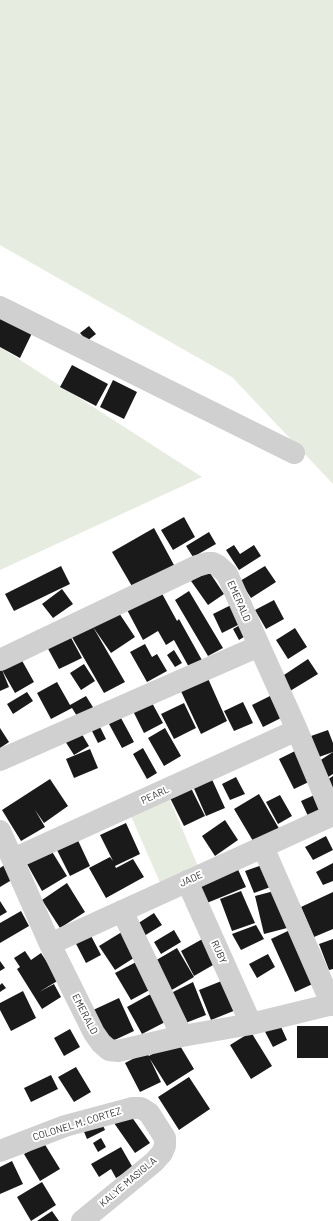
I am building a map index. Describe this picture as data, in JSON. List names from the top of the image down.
{
  "streets": {
    "street": [
      "EMERALD",
      "PEARL",
      "JADE",
      "RUBY",
      "COLONEL M. CORTEZ",
      "KALYE MASIGLA"
    ]
  },
  "crossings": [
    ["EMERALD", "PEARL"],
    ["EMERALD", "JADE"],
    ["EMERALD", "RUBY"],
    ["JADE", "RUBY"],
    ["COLONEL M. CORTEZ", "KALYE MASIGLA"]
  ]
}
